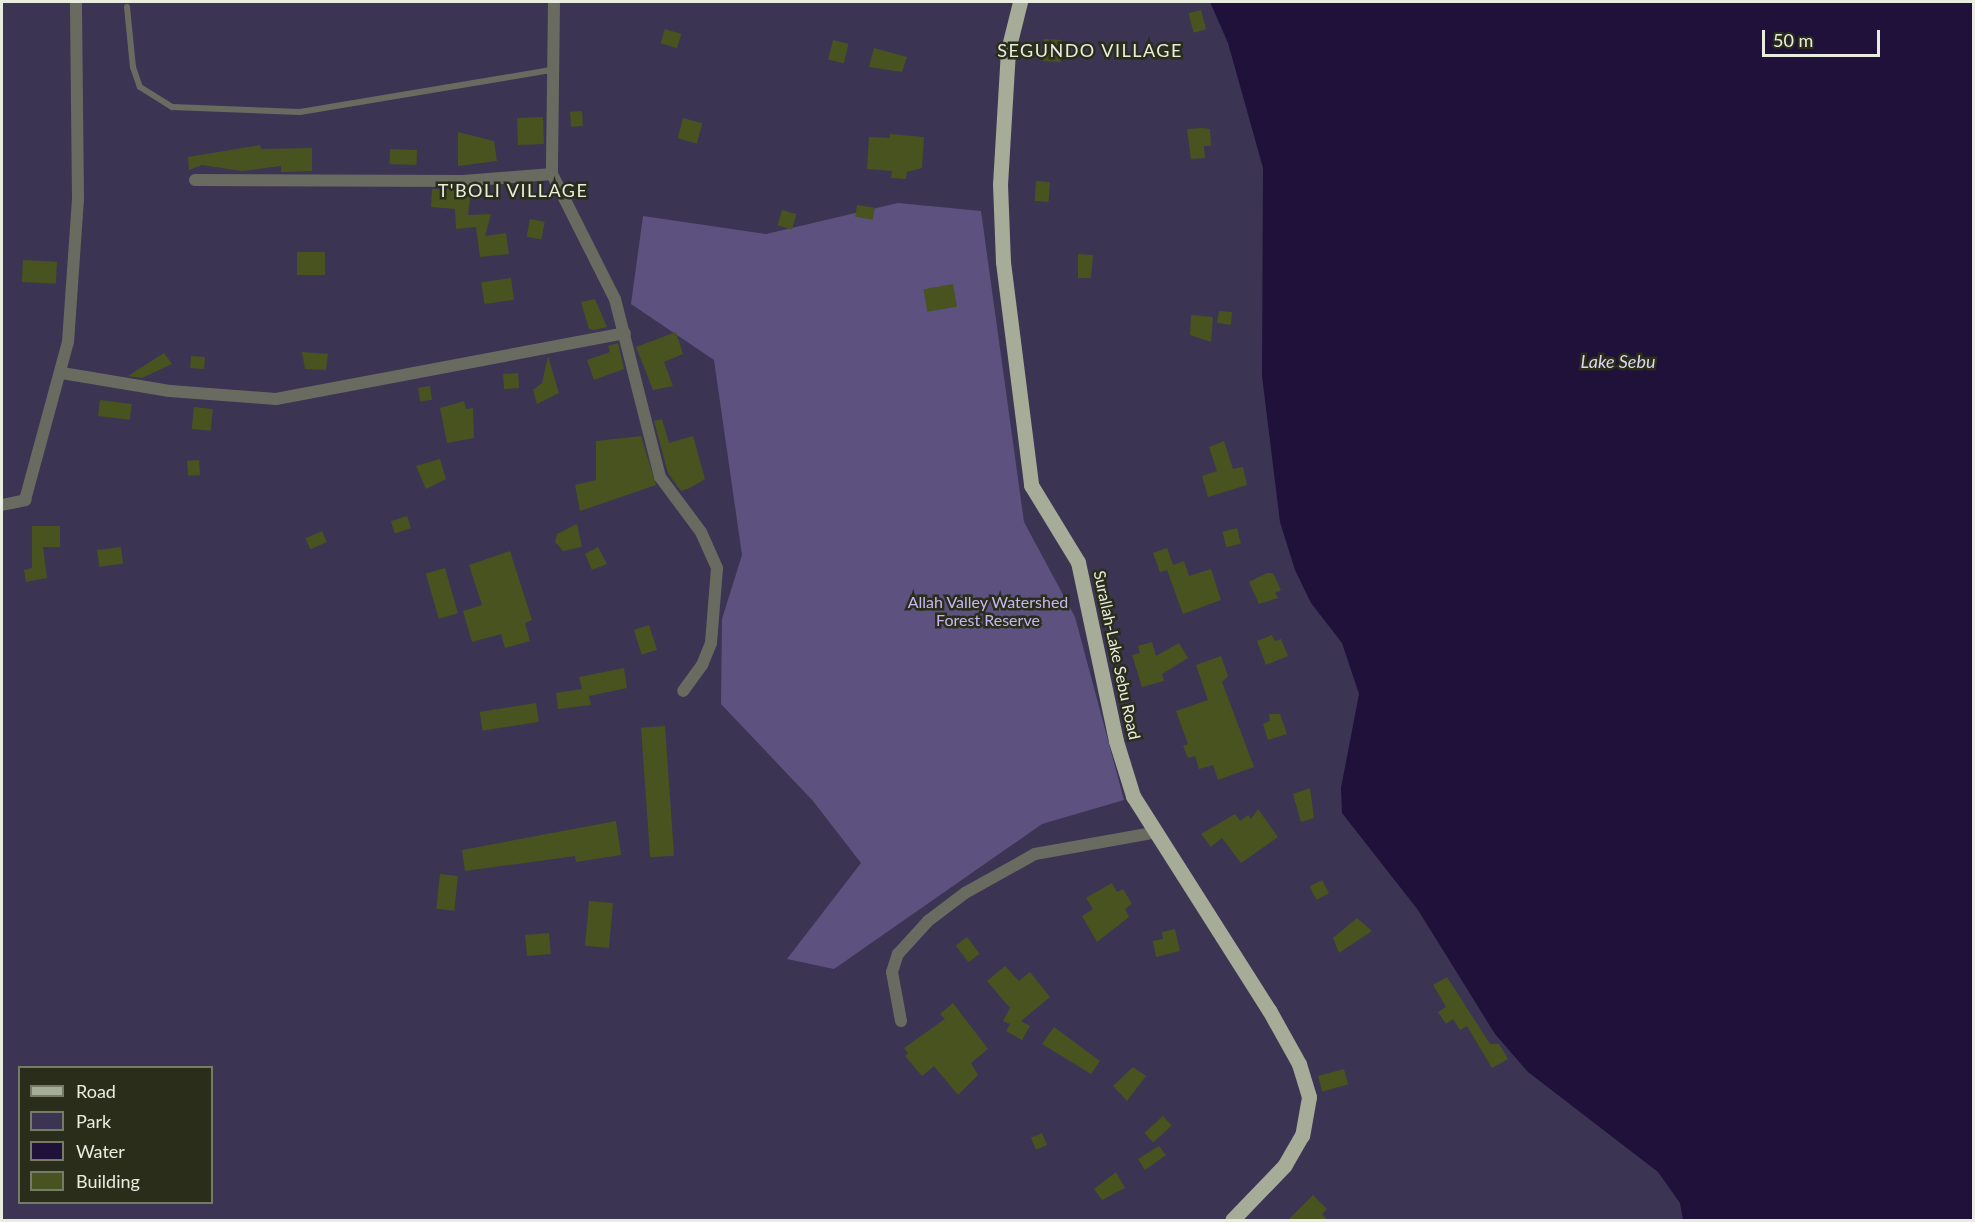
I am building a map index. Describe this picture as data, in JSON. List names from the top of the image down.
{
  "streets": {
    "main road": ["Surallah-Lake Sebu Road"]
  },
  "districts": ["SEGUNDO VILLAGE", "T'BOLI VILLAGE"],
  "water": ["Lake Sebu"],
  "parks": ["Allah Valley Watershed Forest Reserve"],
  "legend": [
    "Road",
    "Park",
    "Water",
    "Building"
  ],
  "scale_bar": "50 m"
}
